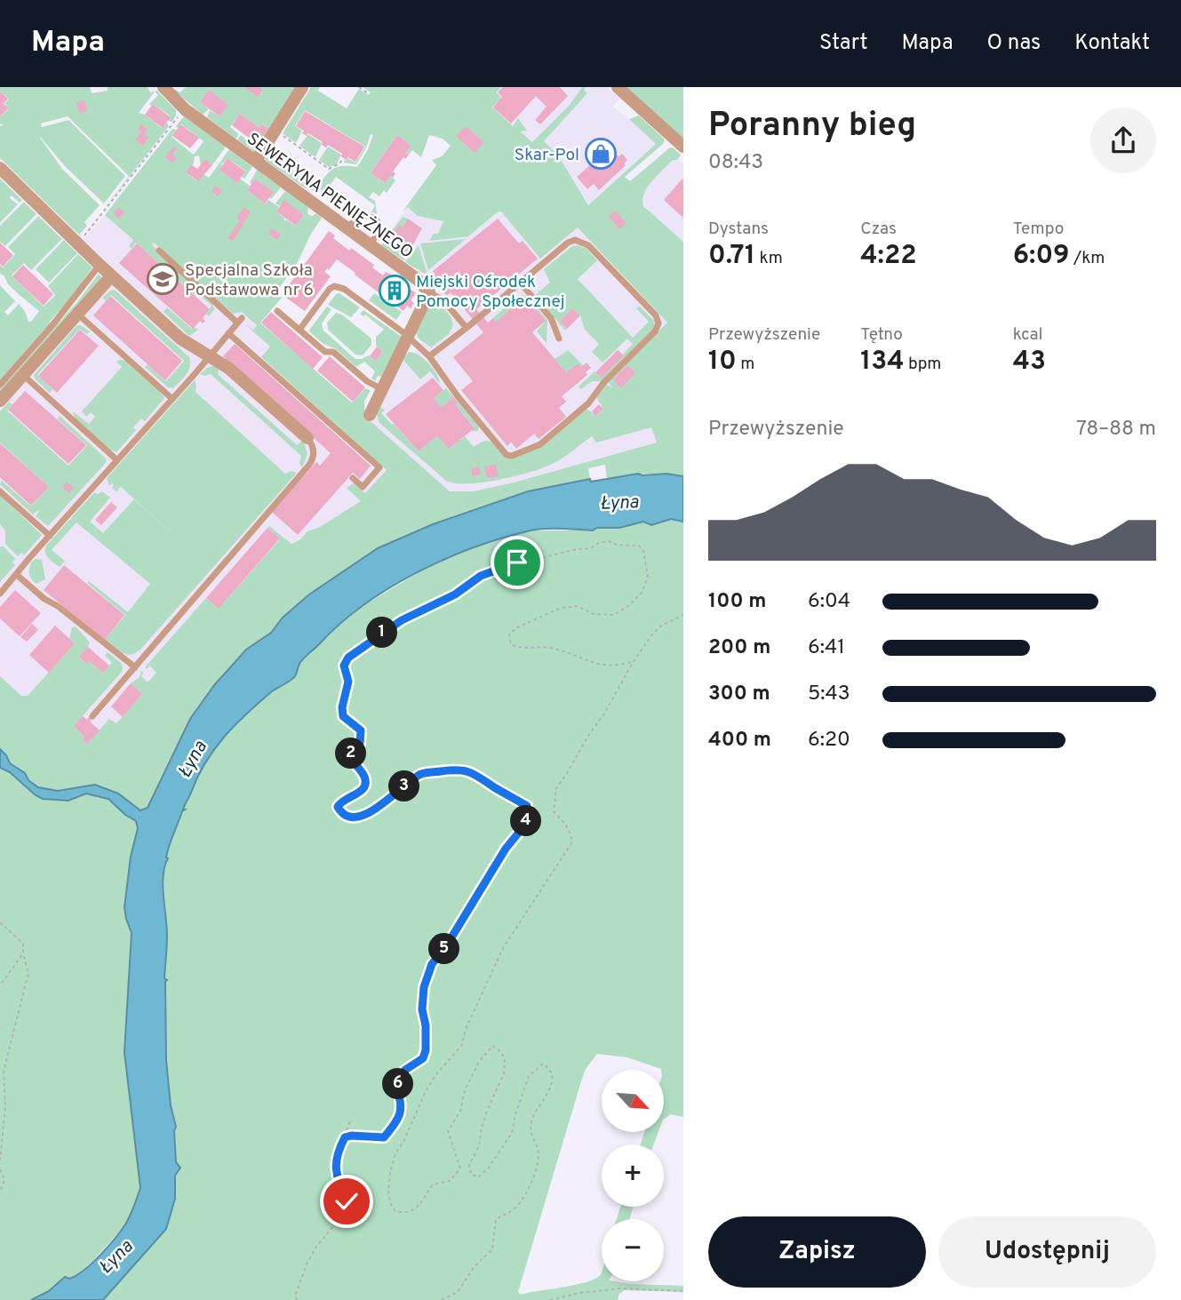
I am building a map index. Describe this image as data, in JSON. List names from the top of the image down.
{
  "streets": {
    "street": ["SEWERYNA PIENIĘŻNEGO"]
  },
  "water": ["Łyna"],
  "places": {
    "shop": ["Skar-Pol"],
    "school or university": ["Specjalna Szkoła Podstawowa nr 6"],
    "building": ["Miejski Ośrodek Pomocy Społecznej"]
  },
  "north": "bottom right",
  "page": {
    "header": "Mapa",
    "nav": [
      "Start",
      "Mapa",
      "O nas",
      "Kontakt"
    ],
    "heading": ["Poranny bieg", "08:43"],
    "stats": [
      ["Dystans", "0.71 km"],
      ["Czas", "4:22"],
      ["Tempo", "6:09 /km"],
      ["Przewyższenie", "10 m"],
      ["Tętno", "134 bpm"],
      ["kcal", "43"]
    ],
    "chart": ["Przewyższenie", "78–88 m"],
    "list": [
      {
        "name": "100 m",
        "note": "6:04"
      },
      {
        "name": "200 m",
        "note": "6:41"
      },
      {
        "name": "300 m",
        "note": "5:43"
      },
      {
        "name": "400 m",
        "note": "6:20"
      }
    ],
    "pins": [
      "1",
      "2",
      "3",
      "4",
      "5",
      "6"
    ],
    "map_buttons": ["+", "−"],
    "buttons": ["Zapisz", "Udostępnij"]
  }
}
